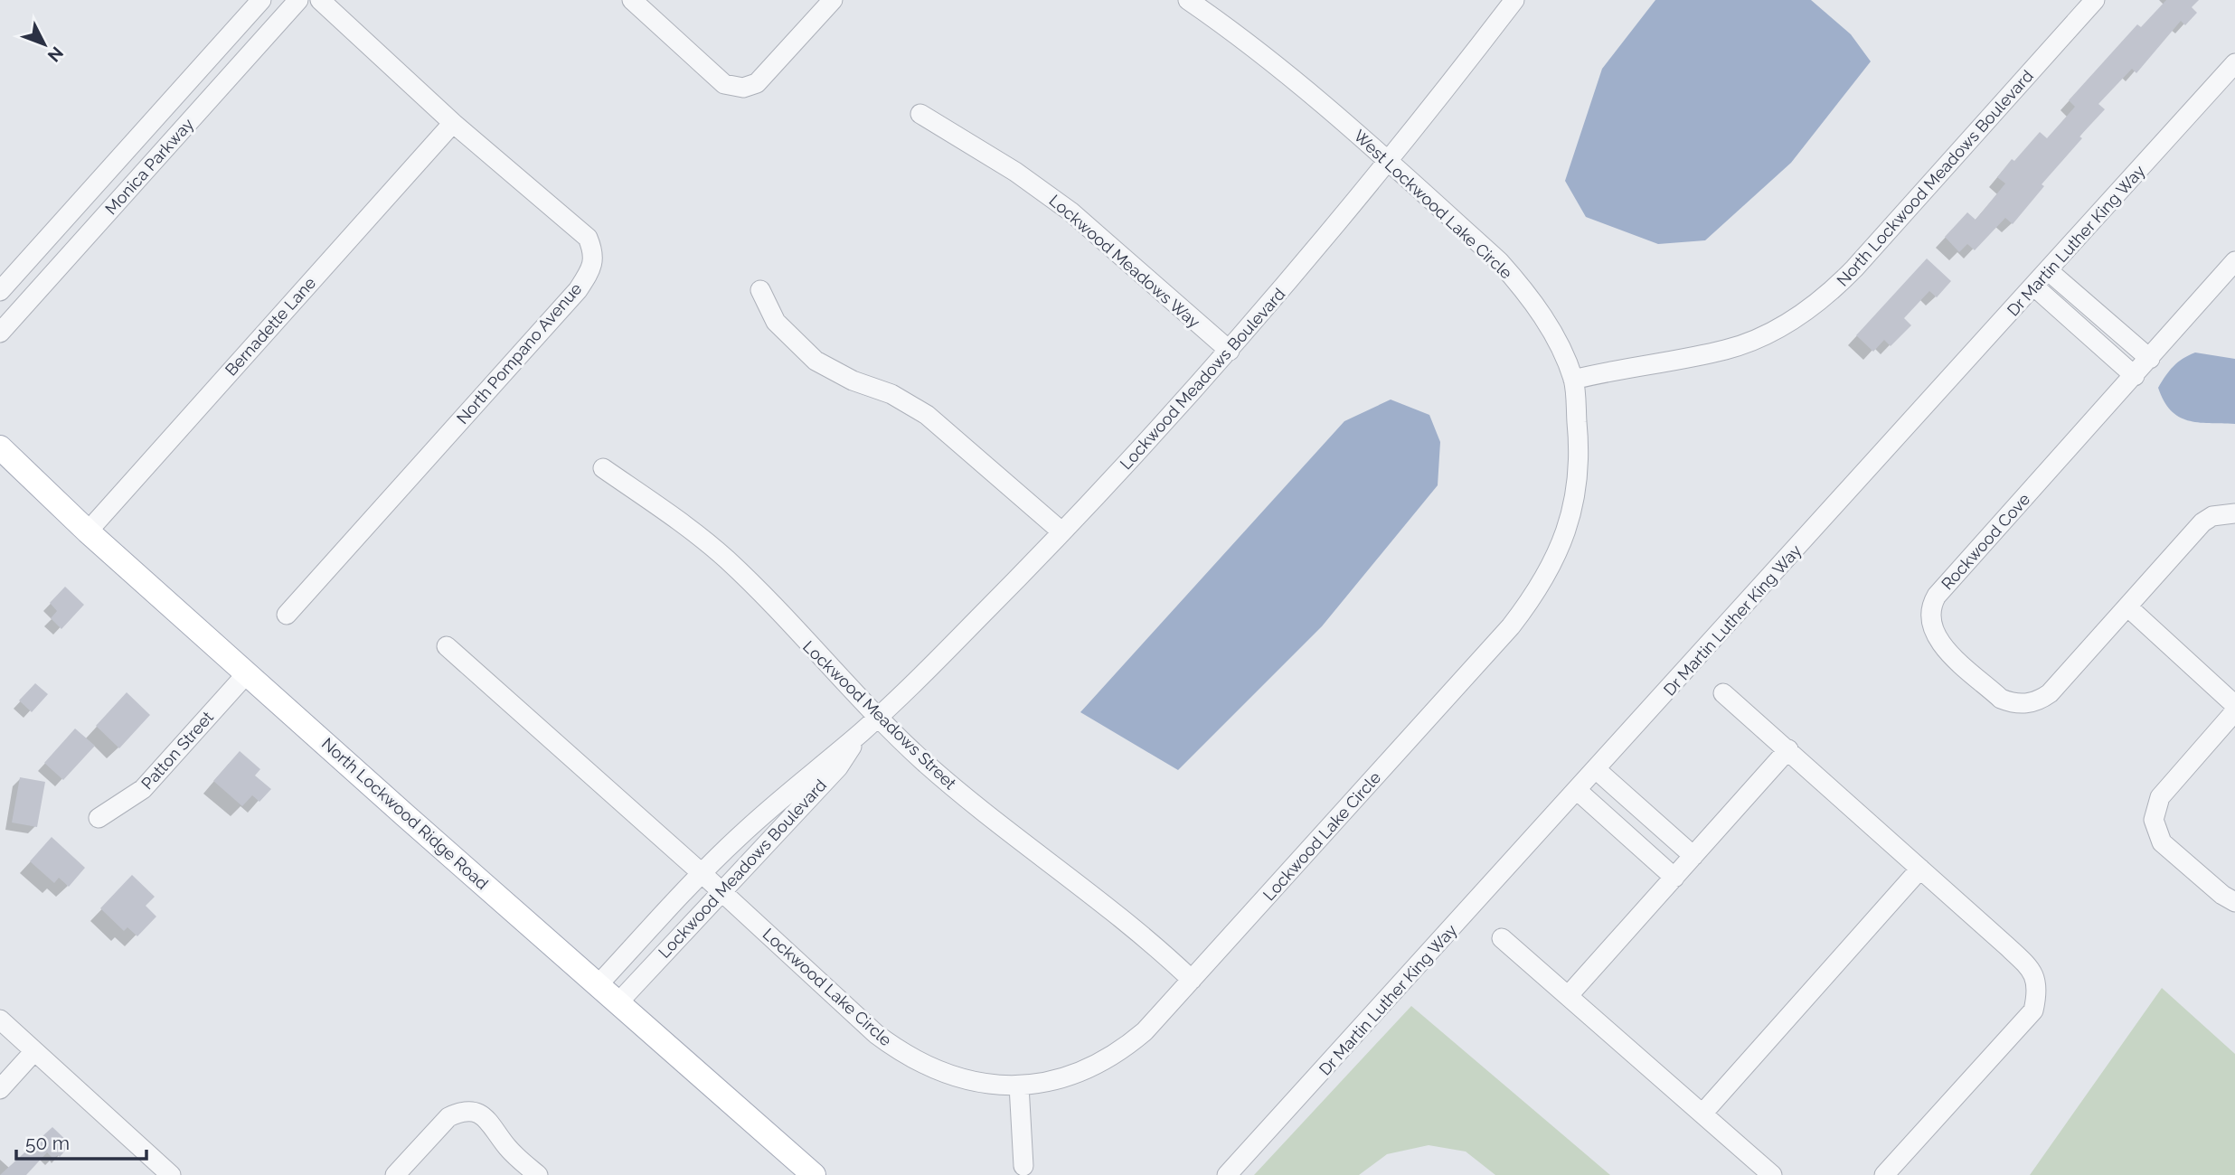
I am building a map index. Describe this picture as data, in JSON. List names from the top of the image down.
{
  "streets": {
    "main road": ["North Lockwood Ridge Road"],
    "street": [
      "Monica Parkway",
      "North Lockwood Meadows Boulevard",
      "West Lockwood Lake Circle",
      "Dr Martin Luther King Way",
      "Lockwood Meadows Way",
      "Bernadette Lane",
      "North Pompano Avenue",
      "Lockwood Meadows Boulevard",
      "Rockwood Cove",
      "Lockwood Meadows Street",
      "Patton Street",
      "Lockwood Lake Circle"
    ]
  },
  "crossings": [
    ["North Lockwood Meadows Boulevard", "West Lockwood Lake Circle"],
    ["West Lockwood Lake Circle", "Lockwood Meadows Boulevard"],
    ["West Lockwood Lake Circle", "Lockwood Lake Circle"],
    ["Lockwood Meadows Way", "Lockwood Meadows Boulevard"],
    ["Bernadette Lane", "North Pompano Avenue"],
    ["Bernadette Lane", "North Lockwood Ridge Road"],
    ["Lockwood Meadows Boulevard", "Lockwood Meadows Street"],
    ["Lockwood Meadows Boulevard", "North Lockwood Ridge Road"],
    ["Lockwood Meadows Boulevard", "Lockwood Lake Circle"],
    ["Lockwood Meadows Street", "Lockwood Lake Circle"],
    ["Patton Street", "North Lockwood Ridge Road"]
  ],
  "scale_bar": "50 m",
  "north": "bottom right"
}
